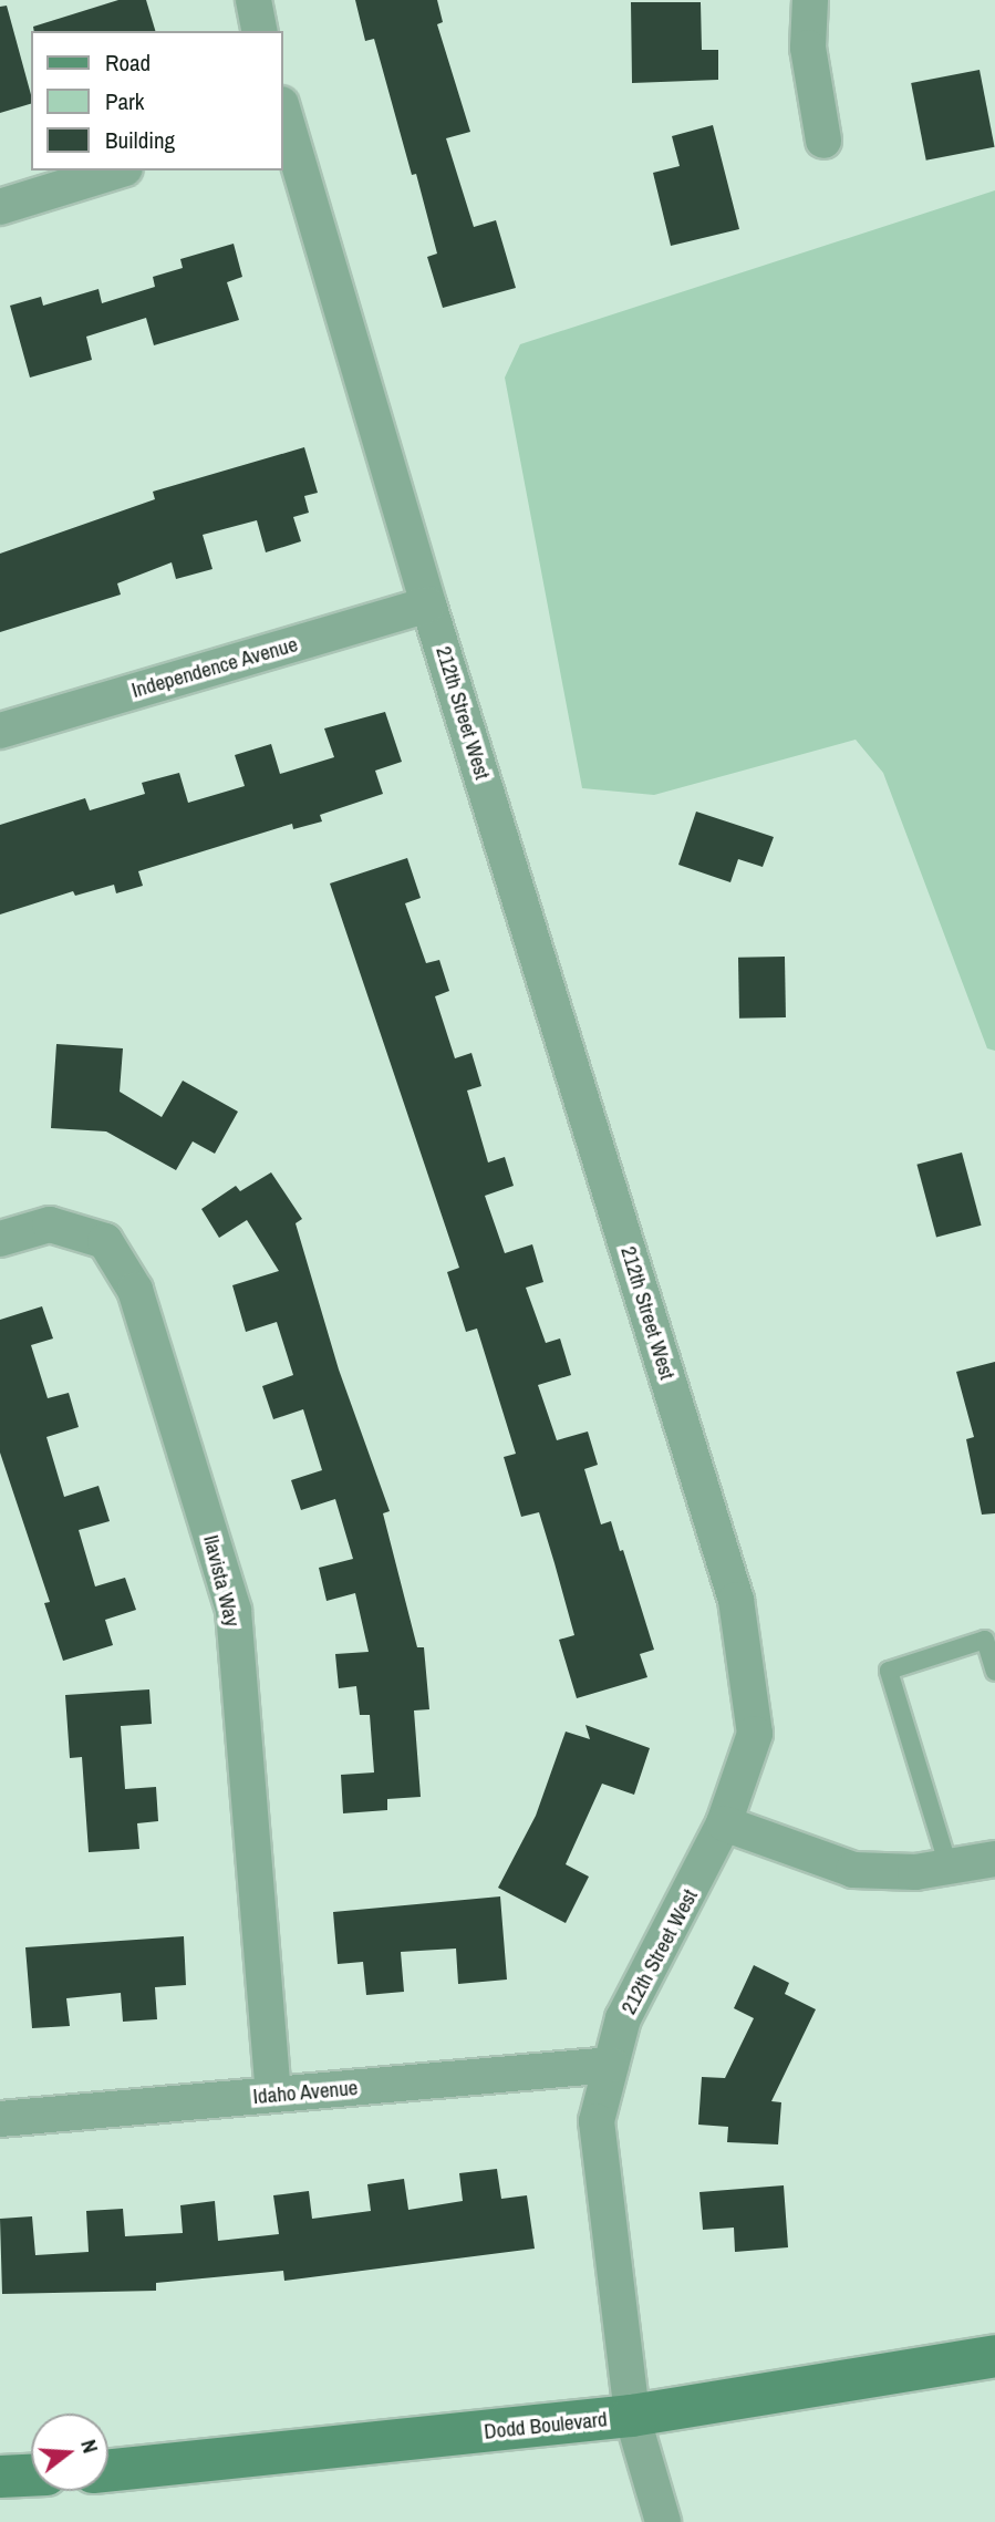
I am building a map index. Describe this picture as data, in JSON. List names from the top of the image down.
{
  "streets": {
    "main road": ["Dodd Boulevard"],
    "street": [
      "Independence Avenue",
      "212th Street West",
      "Ilavista Way",
      "Idaho Avenue"
    ]
  },
  "crossings": [
    ["Independence Avenue", "212th Street West"],
    ["212th Street West", "Idaho Avenue"],
    ["212th Street West", "Dodd Boulevard"],
    ["Ilavista Way", "Idaho Avenue"]
  ],
  "legend": ["Road", "Park", "Building"],
  "north": "right"
}
